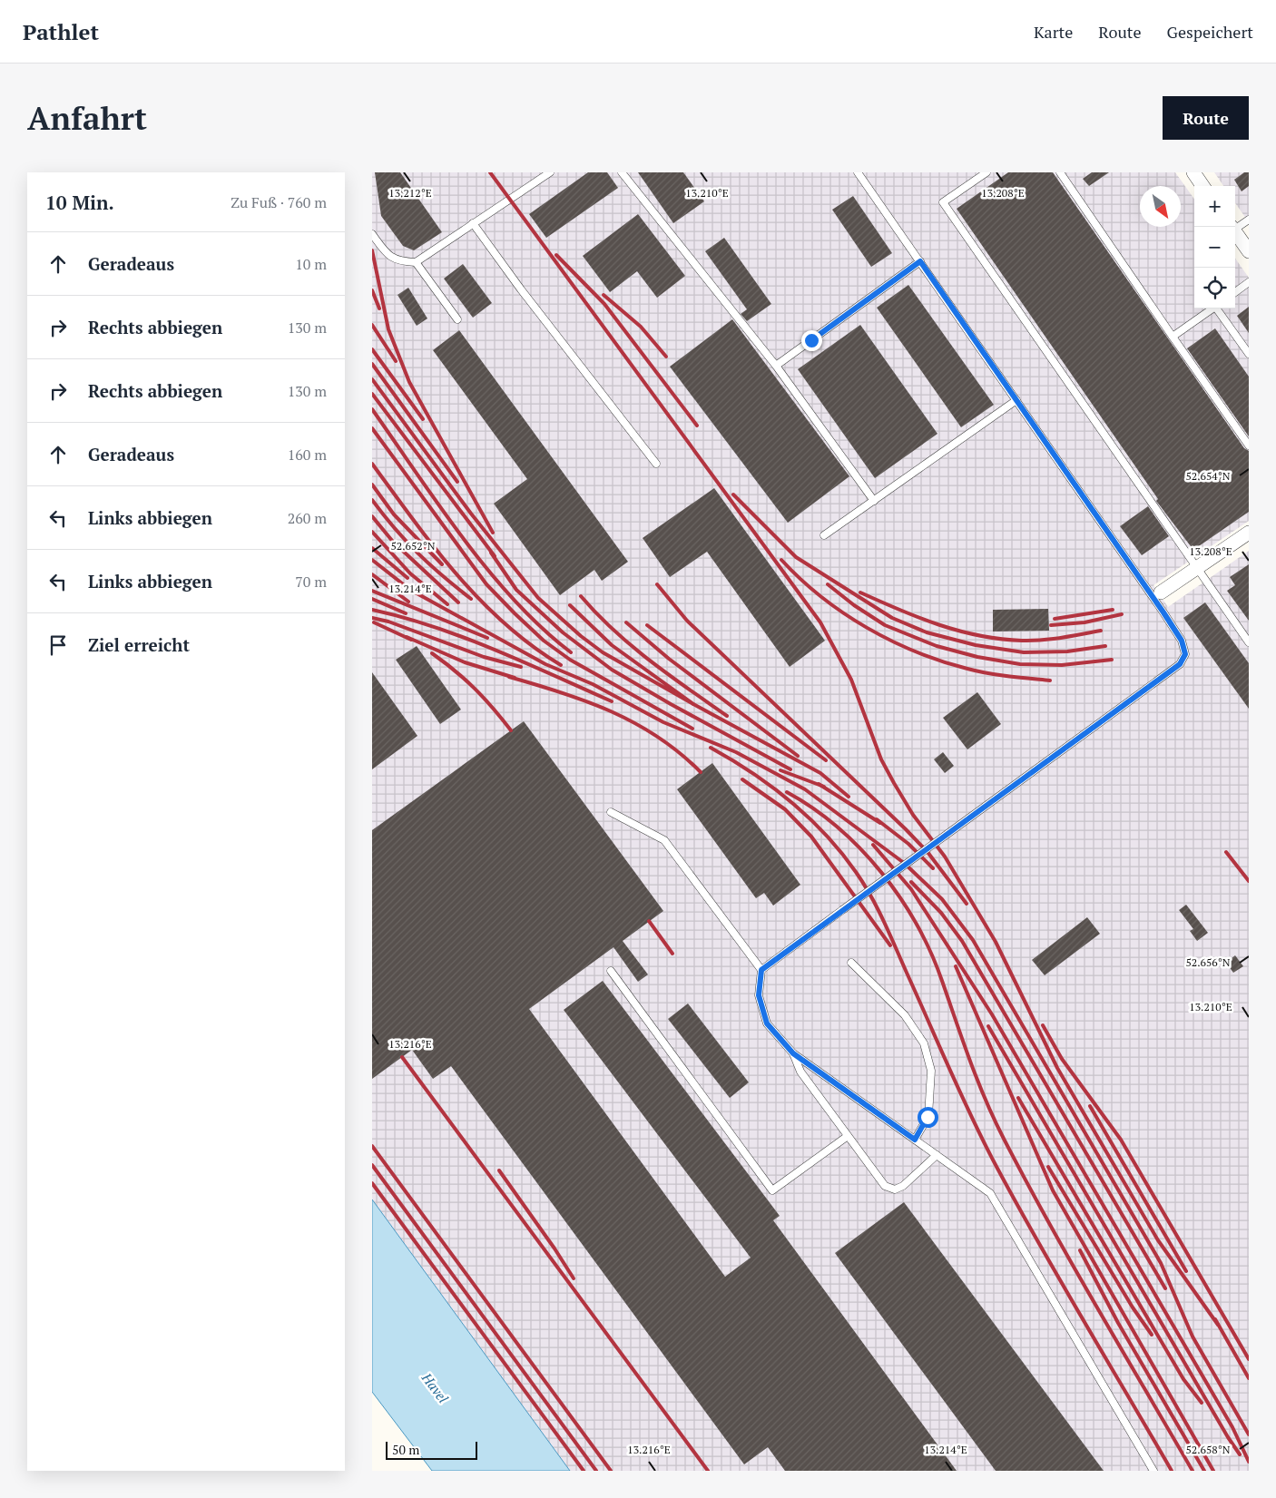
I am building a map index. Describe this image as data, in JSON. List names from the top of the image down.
{
  "water": ["Havel"],
  "scale_bar": "50 m",
  "north": "bottom right",
  "page": {
    "header": "Pathlet",
    "nav": ["Karte", "Route", "Gespeichert"],
    "buttons": "Route",
    "title": "Anfahrt",
    "heading": ["10 Min.", "Zu Fuß · 760 m"],
    "map_buttons": ["+", "−"],
    "list": [
      ["Geradeaus", "10 m"],
      ["Rechts abbiegen", "130 m"],
      ["Rechts abbiegen", "130 m"],
      ["Geradeaus", "160 m"],
      ["Links abbiegen", "260 m"],
      ["Links abbiegen", "70 m"],
      "Ziel erreicht"
    ],
    "scale": "50 m"
  },
  "coordinates": [
    "13.212°E",
    "13.210°E",
    "13.208°E",
    "52.654°N",
    "52.652°N",
    "13.214°E",
    "52.656°N",
    "13.216°E",
    "52.658°N"
  ]
}
